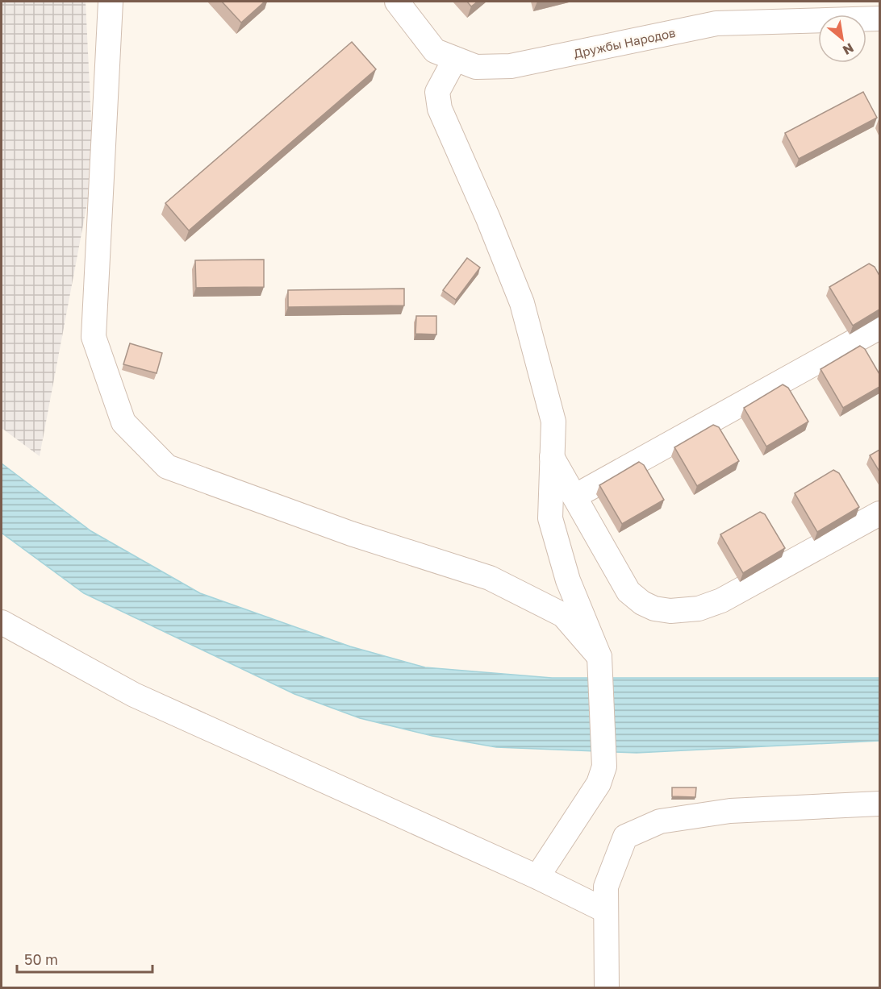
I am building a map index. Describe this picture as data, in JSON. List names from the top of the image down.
{
  "streets": {
    "street": ["Дружбы Народов"]
  },
  "scale_bar": "50 m",
  "north": "bottom right"
}
